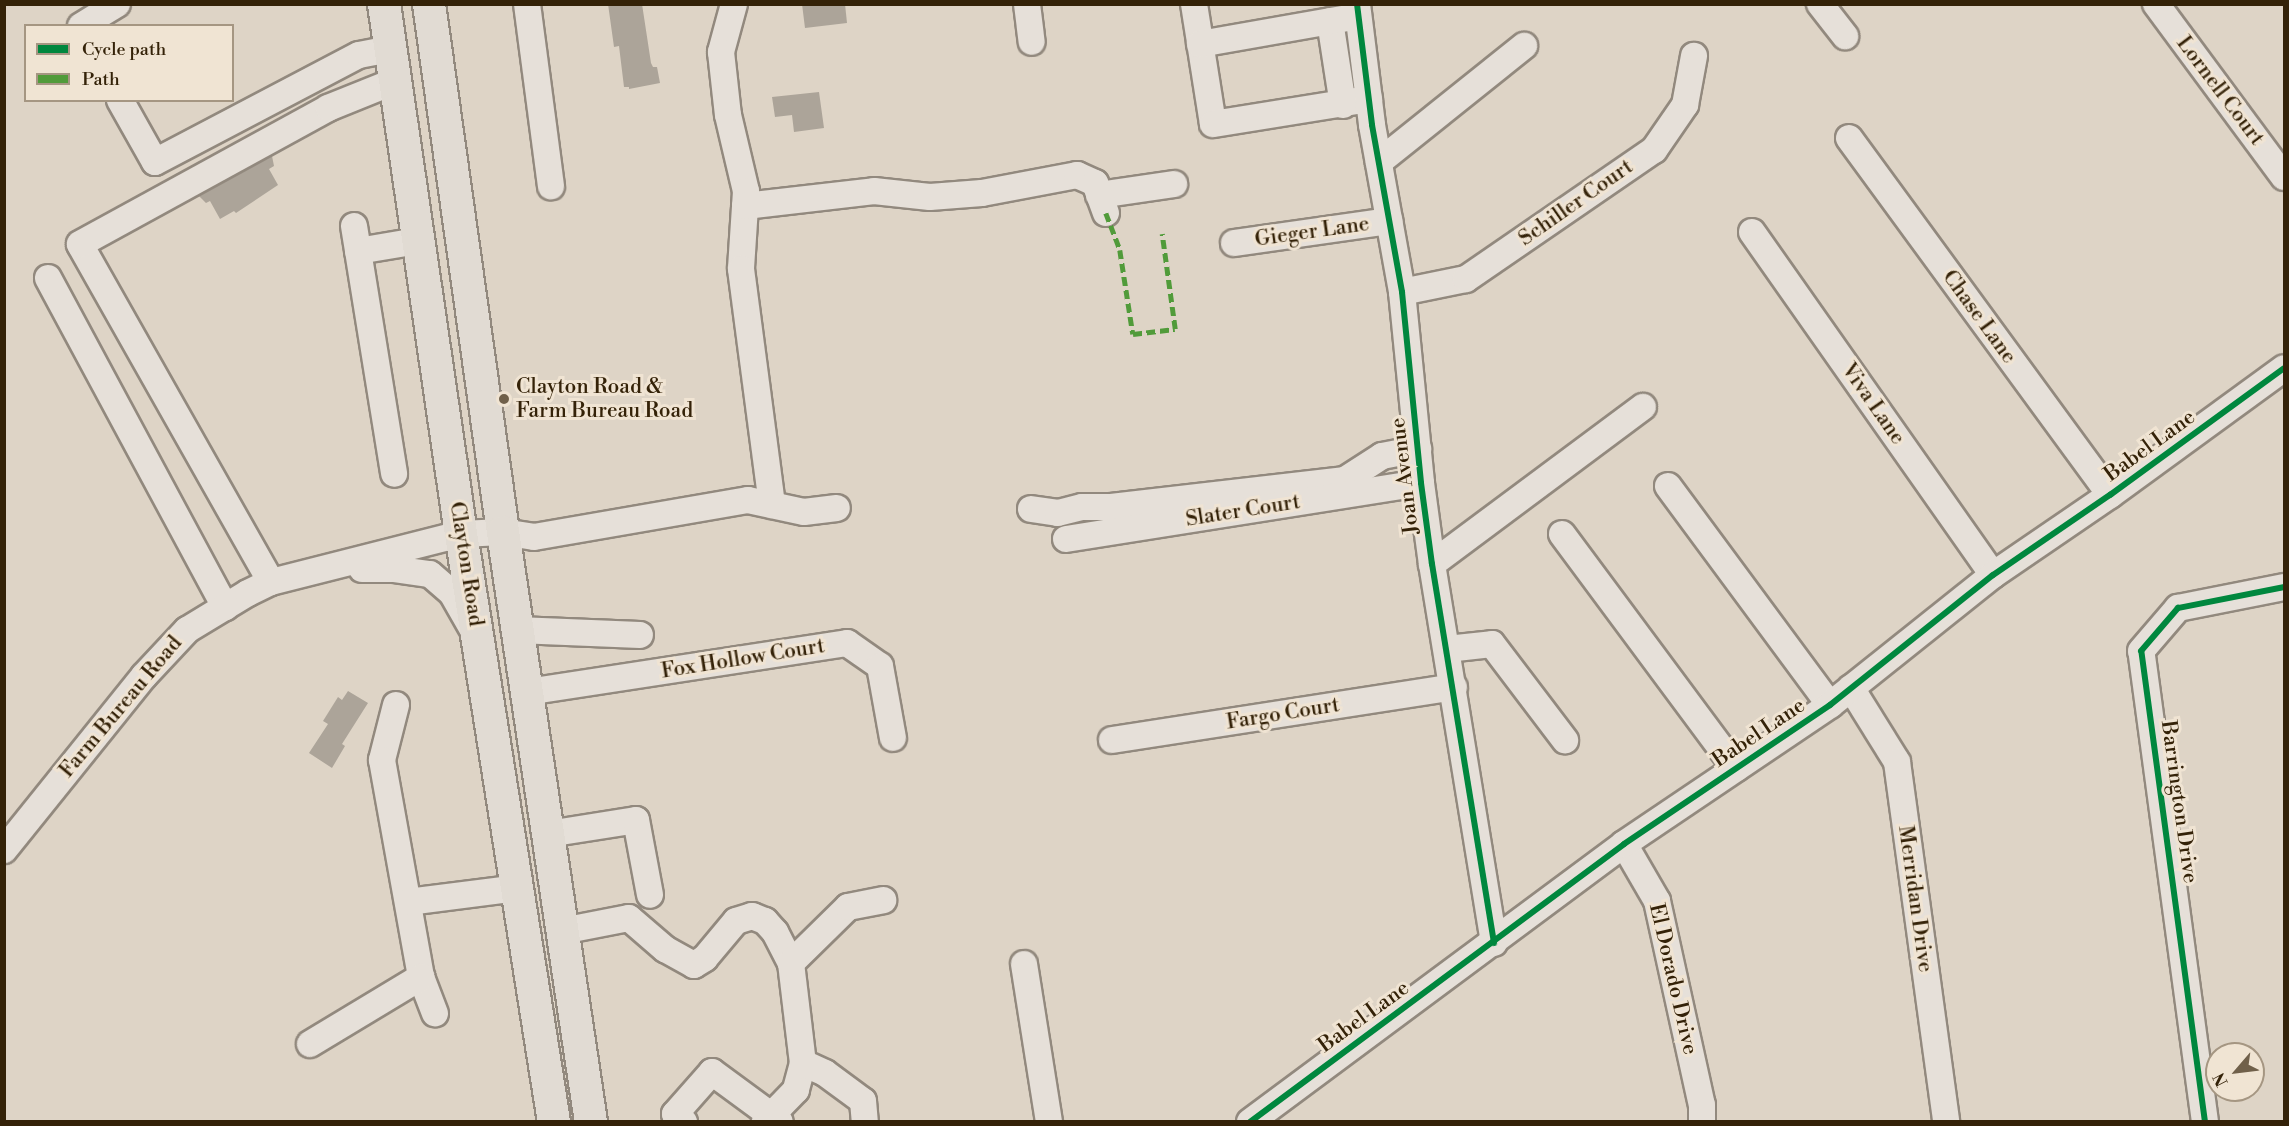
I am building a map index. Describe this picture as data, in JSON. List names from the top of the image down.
{
  "streets": {
    "main road": ["Clayton Road"],
    "street": [
      "Lornell Court",
      "Schiller Court",
      "Gieger Lane",
      "Chase Lane",
      "Viva Lane",
      "Babel Lane",
      "Joan Avenue",
      "Slater Court",
      "Fox Hollow Court",
      "Farm Bureau Road",
      "Fargo Court",
      "Barrington Drive",
      "Merridan Drive",
      "El Dorado Drive"
    ]
  },
  "crossings": [
    ["Schiller Court", "Joan Avenue"],
    ["Gieger Lane", "Joan Avenue"],
    ["Chase Lane", "Babel Lane"],
    ["Viva Lane", "Babel Lane"],
    ["Babel Lane", "Joan Avenue"],
    ["Babel Lane", "Merridan Drive"],
    ["Babel Lane", "El Dorado Drive"],
    ["Joan Avenue", "Slater Court"],
    ["Joan Avenue", "Fargo Court"],
    ["Clayton Road", "Fox Hollow Court"],
    ["Clayton Road", "Farm Bureau Road"]
  ],
  "places": ["Clayton Road & Farm Bureau Road"],
  "legend": ["Cycle path", "Path"],
  "north": "bottom left"
}
